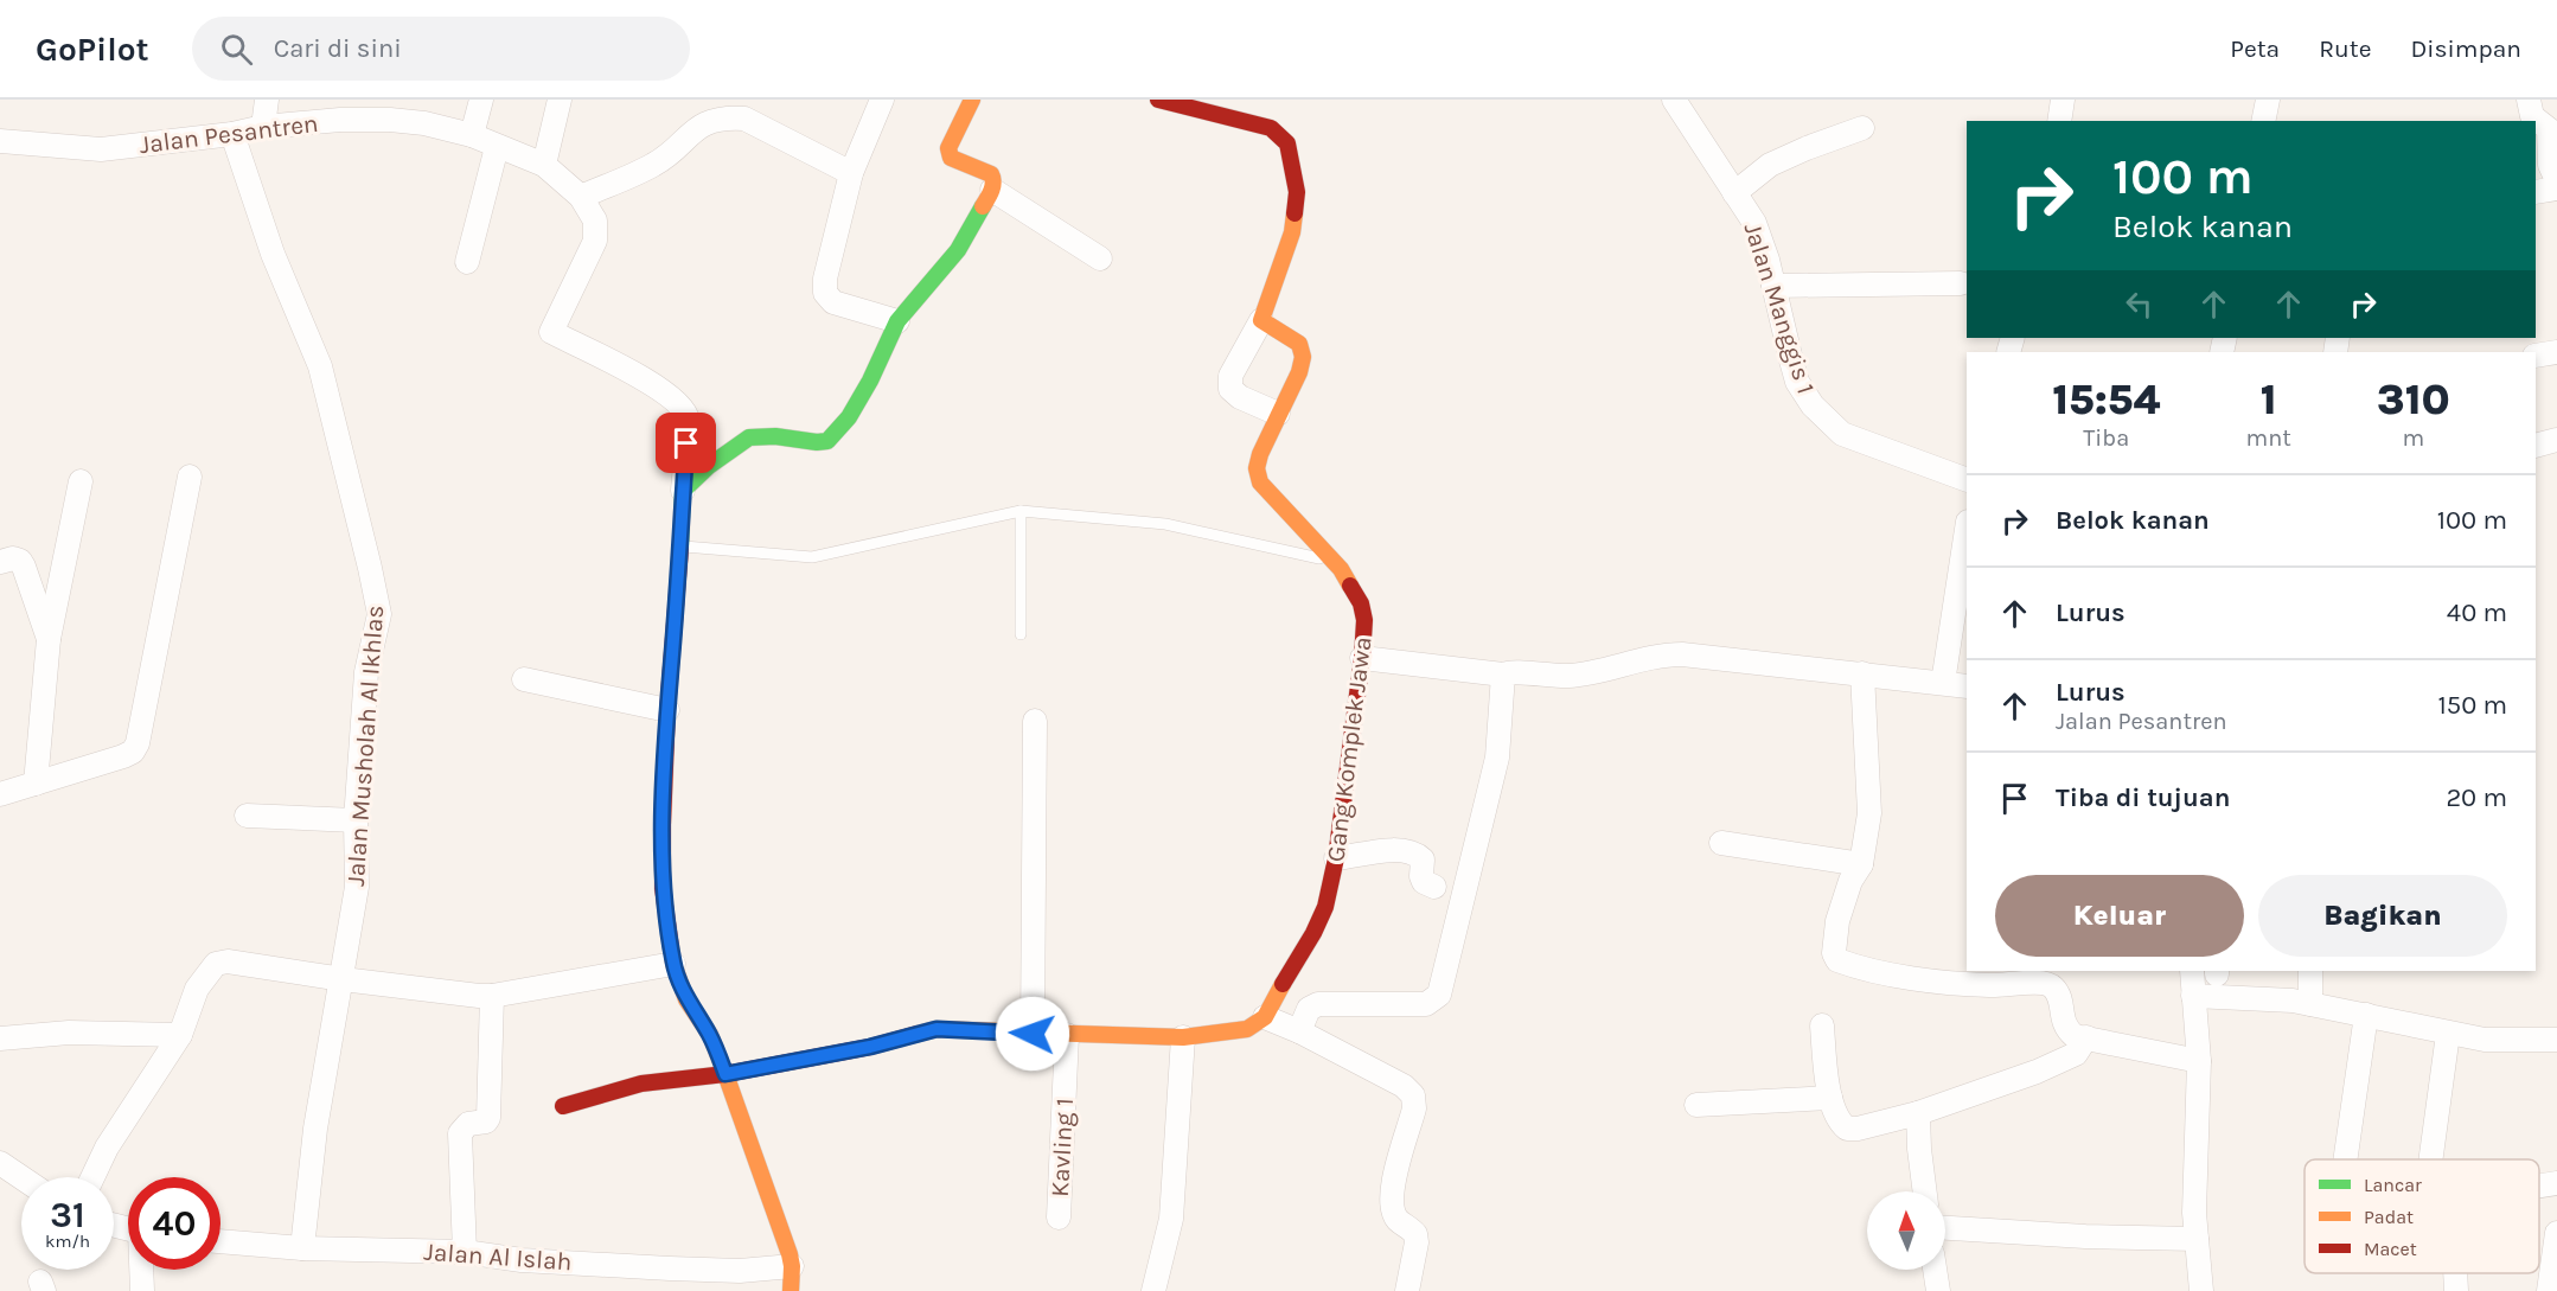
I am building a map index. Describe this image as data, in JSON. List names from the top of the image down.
{
  "streets": {
    "street": [
      "Jalan Pesantren",
      "Jalan Manggis 1",
      "Jalan Musholah Al Ikhlas",
      "Gang Komplek Jawa",
      "Kavling 1",
      "Jalan Al Islah"
    ]
  },
  "crossings": [
    ["Jalan Pesantren", "Jalan Musholah Al Ikhlas"],
    ["Jalan Musholah Al Ikhlas", "Jalan Al Islah"]
  ],
  "legend": ["Lancar", "Padat", "Macet"],
  "north": "top",
  "page": {
    "header": "GoPilot",
    "search": "Cari di sini",
    "nav": ["Peta", "Rute", "Disimpan"],
    "turn": ["100 m", "Belok kanan"],
    "eta": [
      "15:54",
      "Tiba",
      "1",
      "mnt",
      "310",
      "m"
    ],
    "list": [
      {
        "name": "Belok kanan",
        "value": "100 m"
      },
      {
        "name": "Lurus",
        "value": "40 m"
      },
      {
        "name": "Lurus",
        "note": "Jalan Pesantren",
        "value": "150 m"
      },
      {
        "name": "Tiba di tujuan",
        "value": "20 m"
      }
    ],
    "buttons": ["Keluar", "Bagikan"],
    "speed": "31 km/h",
    "limit": "40"
  }
}
